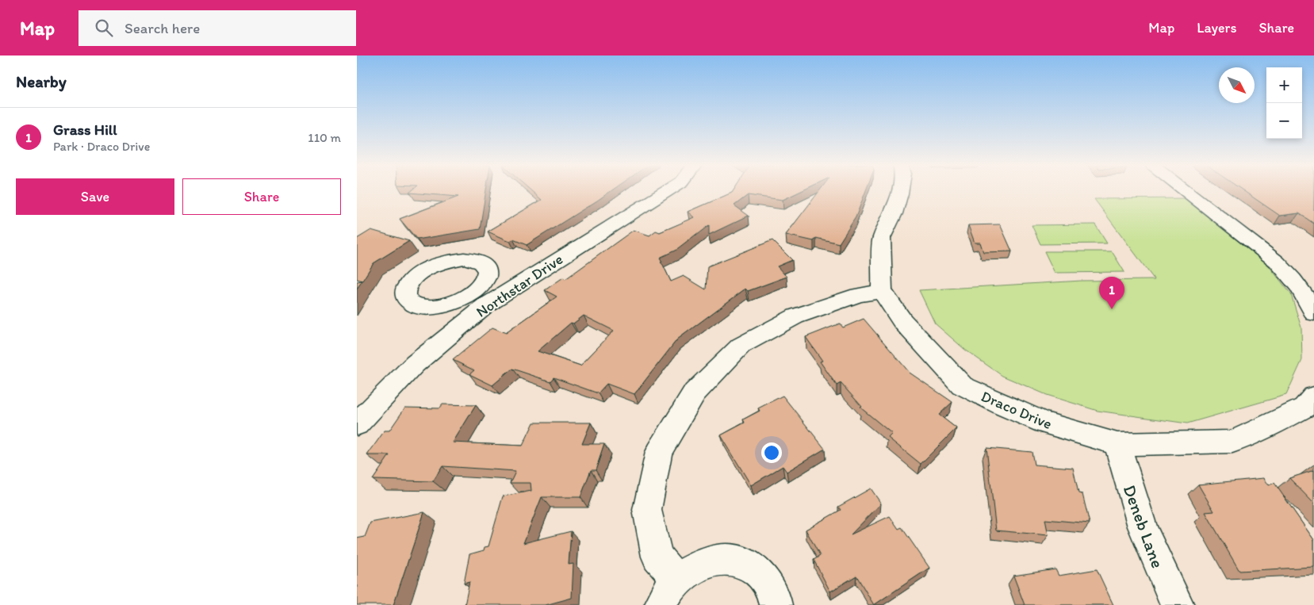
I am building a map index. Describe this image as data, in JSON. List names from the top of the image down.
{
  "streets": {
    "street": ["Northstar Drive", "Draco Drive", "Deneb Lane"]
  },
  "crossings": [
    ["Draco Drive", "Deneb Lane"]
  ],
  "north": "bottom right",
  "page": {
    "header": "Map",
    "search": "Search here",
    "nav": ["Map", "Layers", "Share"],
    "heading": "Nearby",
    "map_buttons": ["+", "−"],
    "list": [
      {
        "mark": "1",
        "name": "Grass Hill",
        "note": "Park · Draco Drive",
        "value": "110 m"
      }
    ],
    "buttons": ["Save", "Share"],
    "pins": "1"
  }
}
